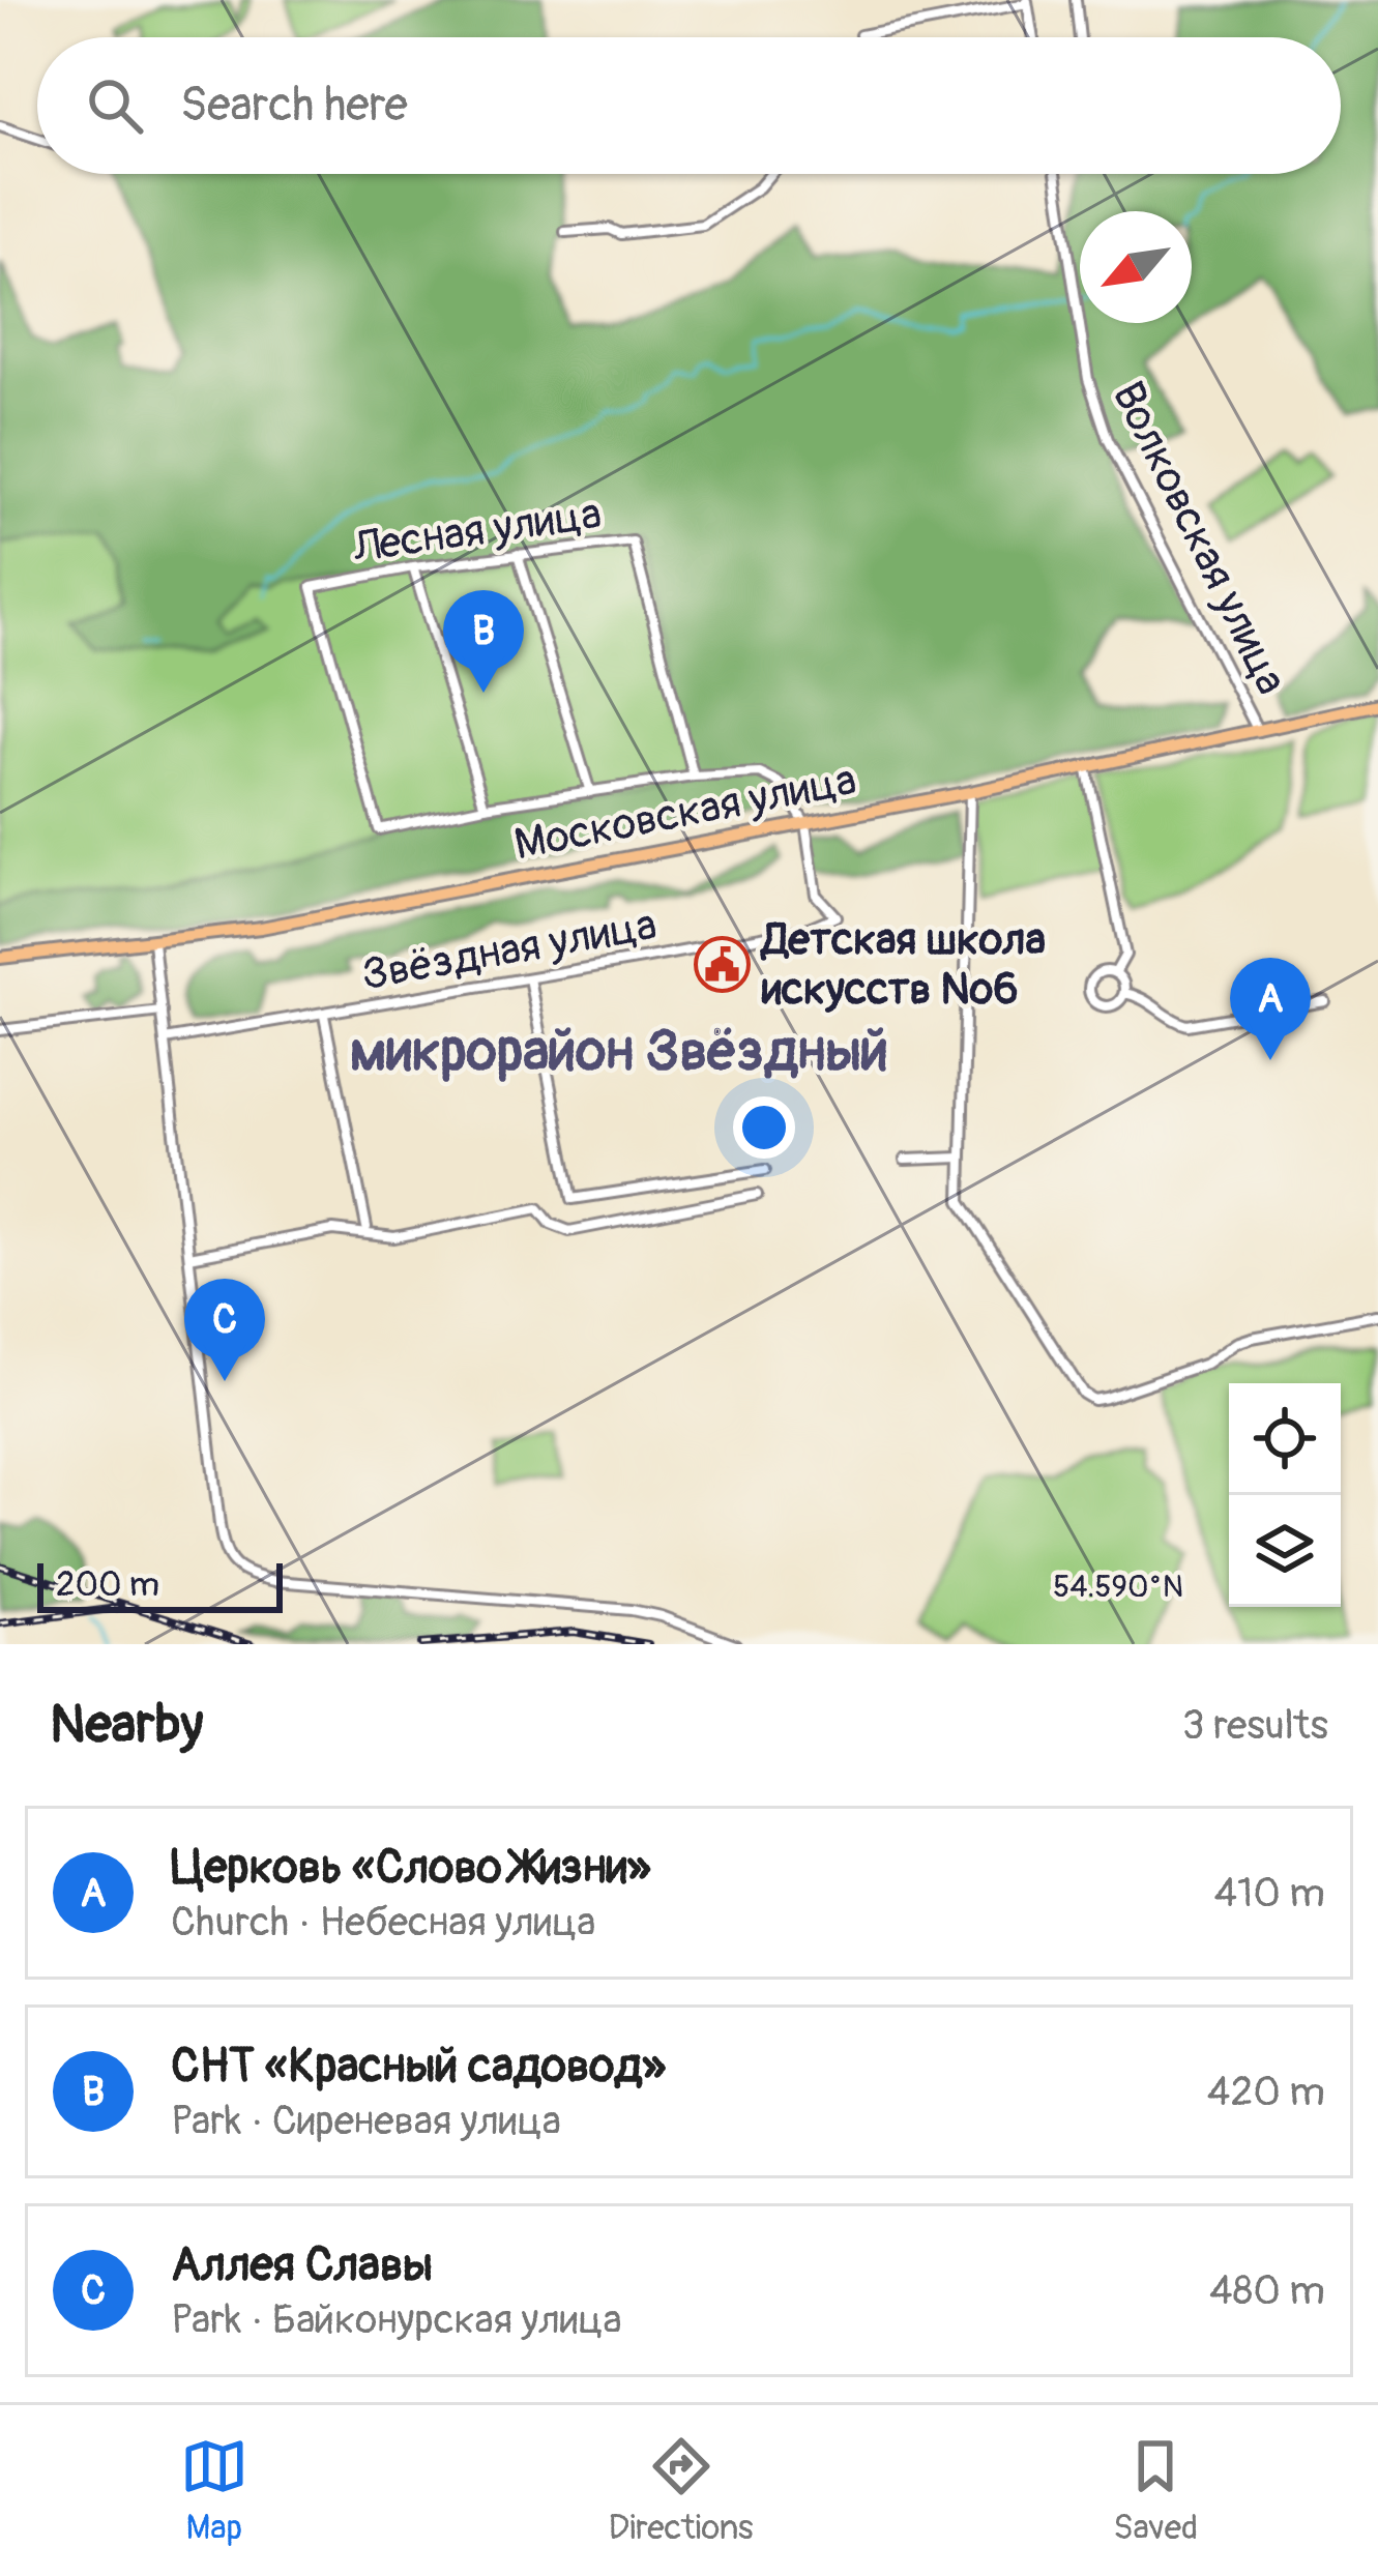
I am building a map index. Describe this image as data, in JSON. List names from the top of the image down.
{
  "streets": {
    "main road": ["Московская улица"],
    "street": ["Лесная улица", "Волковская улица", "Звёздная улица"]
  },
  "crossings": [
    ["Волковская улица", "Московская улица"],
    ["Московская улица", "Звёздная улица"]
  ],
  "districts": ["микрорайон Звёздный"],
  "places": {
    "public building": ["Детская школа искусств №6"]
  },
  "scale_bar": "200 m",
  "north": "bottom left",
  "page": {
    "search": "Search here",
    "pins": ["B", "A", "C"],
    "scale": "200 m",
    "heading": ["Nearby", "3 results"],
    "list": [
      {
        "mark": "A",
        "name": "Церковь «Слово Жизни»",
        "note": "Church · Небесная улица",
        "value": "410 m"
      },
      {
        "mark": "B",
        "name": "СНТ «Красный садовод»",
        "note": "Park · Сиреневая улица",
        "value": "420 m"
      },
      {
        "mark": "C",
        "name": "Аллея Славы",
        "note": "Park · Байконурская улица",
        "value": "480 m"
      }
    ],
    "nav": ["Map", "Directions", "Saved"]
  },
  "coordinates": ["54.590°N"]
}
